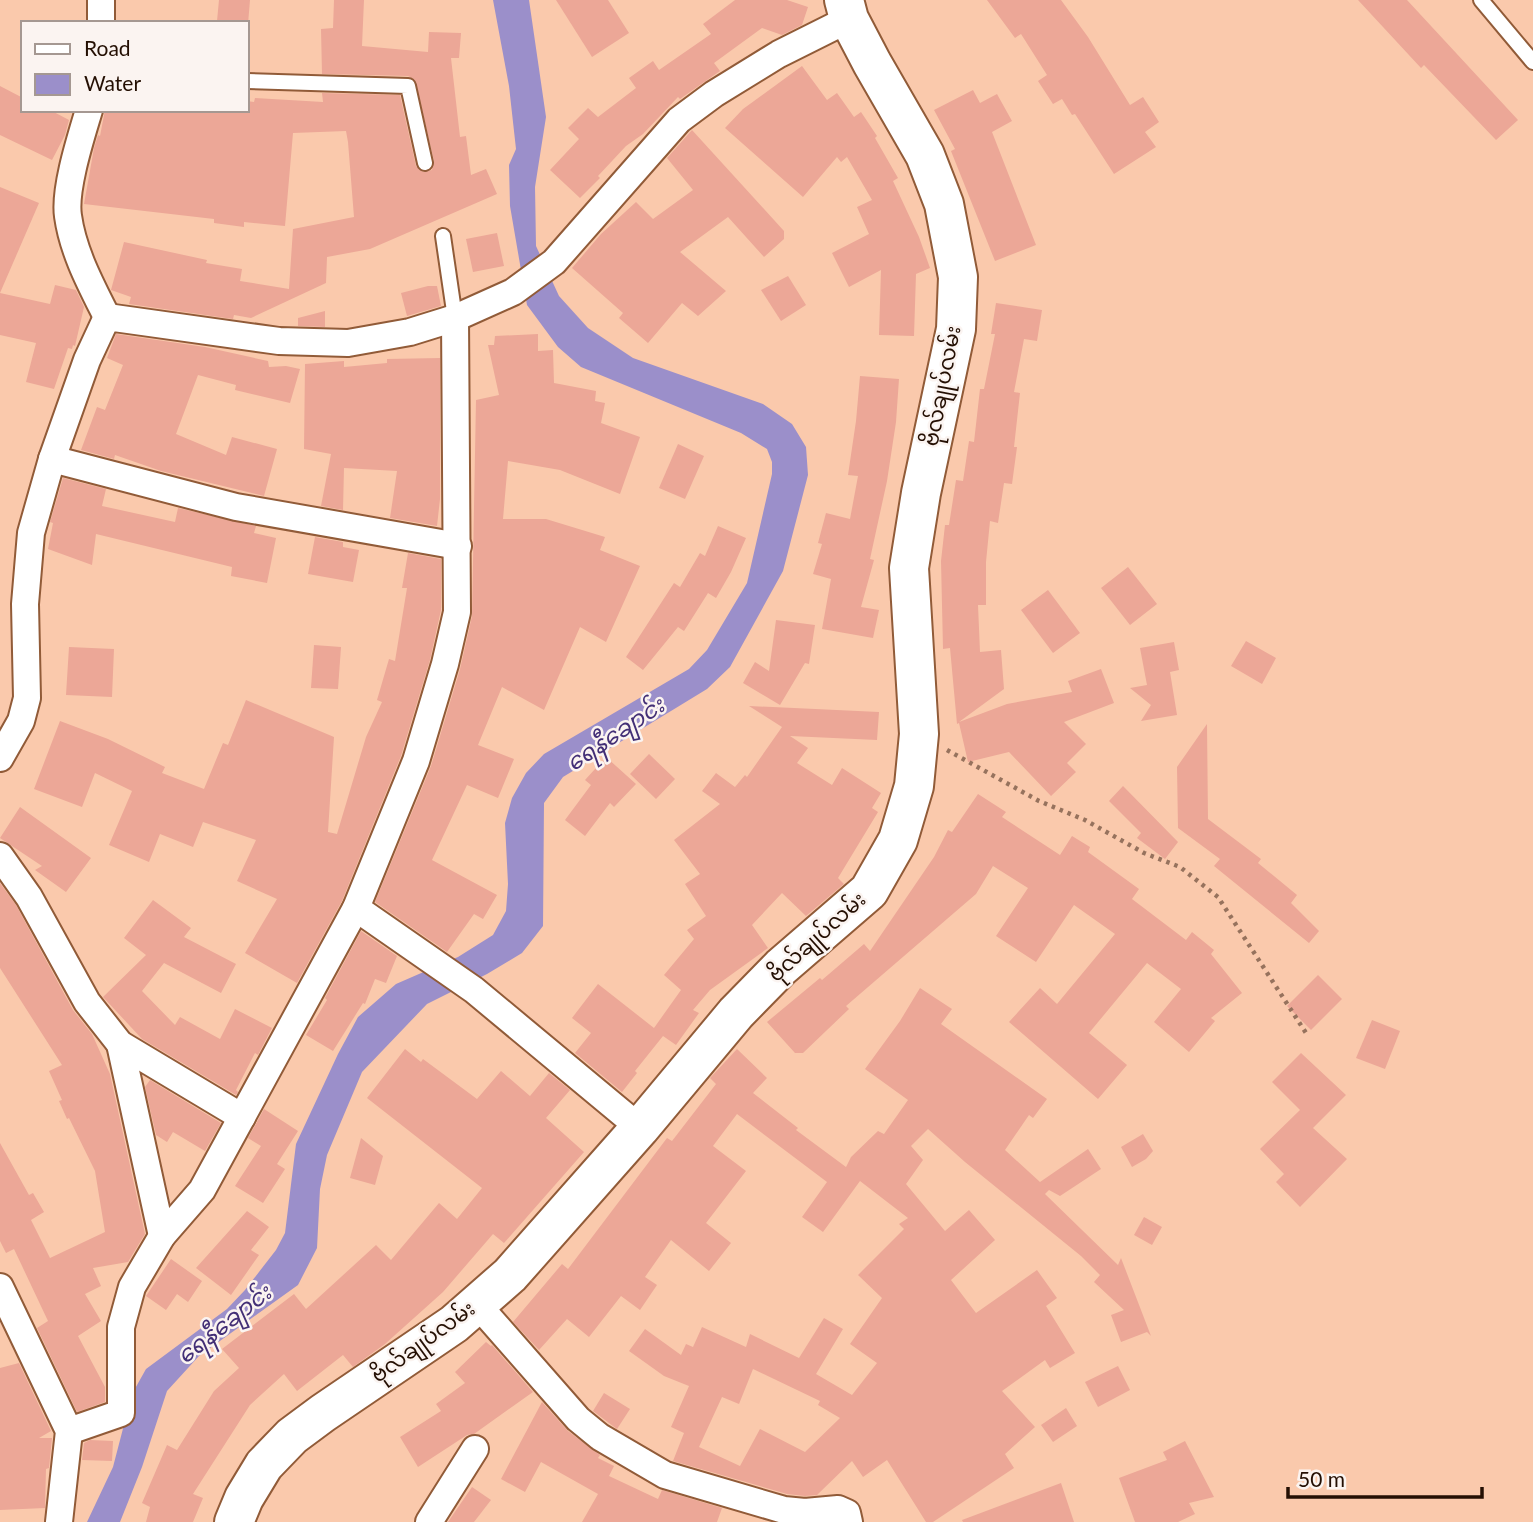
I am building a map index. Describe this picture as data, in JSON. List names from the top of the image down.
{
  "streets": {
    "main road": ["ဗိုလ်‌ချုပ်‌လမ်း"]
  },
  "water": ["ရေနီချောင်း"],
  "legend": ["Road", "Water"],
  "scale_bar": "50 m"
}
